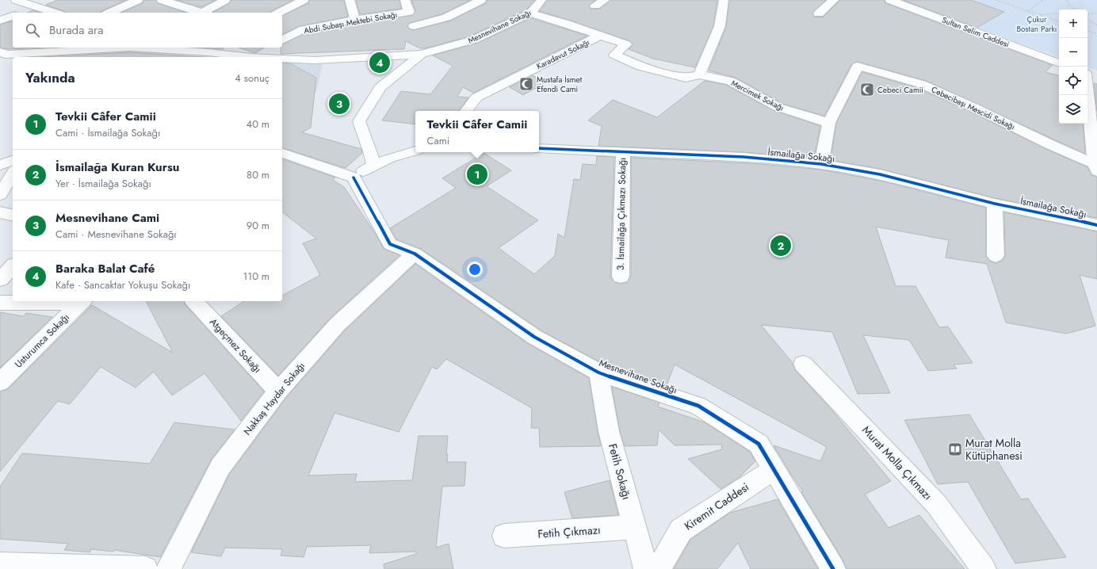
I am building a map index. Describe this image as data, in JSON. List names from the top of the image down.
{
  "streets": {
    "street": [
      "Abdi Subaşı Mektebi Sokağı",
      "Mesnevihane Sokağı",
      "Sultan Selim Caddesi",
      "Karadavut Sokağı",
      "Mercimek Sokağı",
      "Cebecibaşı Mescidi Sokağı",
      "İsmailağa Sokağı",
      "3. İsmailağa Çıkmazı Sokağı",
      "Usturumca Sokağı",
      "Atgeçmez Sokağı",
      "Nakkaş Haydar Sokağı",
      "Murat Molla Çıkmazı",
      "Fetih Sokağı",
      "Kiremit Caddesi",
      "Fetih Çıkmazı"
    ]
  },
  "crossings": [
    ["Mesnevihane Sokağı", "Mercimek Sokağı"],
    ["Mesnevihane Sokağı", "Nakkaş Haydar Sokağı"],
    ["Mesnevihane Sokağı", "Fetih Sokağı"],
    ["Mesnevihane Sokağı", "Kiremit Caddesi"],
    ["Karadavut Sokağı", "Mercimek Sokağı"],
    ["Mercimek Sokağı", "Cebecibaşı Mescidi Sokağı"],
    ["Cebecibaşı Mescidi Sokağı", "İsmailağa Sokağı"],
    ["İsmailağa Sokağı", "3. İsmailağa Çıkmazı Sokağı"],
    ["Atgeçmez Sokağı", "Nakkaş Haydar Sokağı"],
    ["Fetih Sokağı", "Fetih Çıkmazı"]
  ],
  "parks": ["Çukur Bostan Parkı"],
  "places": {
    "mosque": ["Mustafa İsmet Efendi Cami", "Cebeci Camii"],
    "library": ["Murat Molla Kütüphanesi"]
  },
  "page": {
    "map_buttons": ["+", "−"],
    "search": "Burada ara",
    "pins": [
      "4",
      "3",
      "1",
      "2"
    ],
    "heading": ["Yakında", "4 sonuç"],
    "list": [
      {
        "mark": "1",
        "name": "Tevkii Câfer Camii",
        "note": "Cami · İsmailağa Sokağı",
        "value": "40 m"
      },
      {
        "mark": "2",
        "name": "İsmailağa Kuran Kursu",
        "note": "Yer · İsmailağa Sokağı",
        "value": "80 m"
      },
      {
        "mark": "3",
        "name": "Mesnevihane Cami",
        "note": "Cami · Mesnevihane Sokağı",
        "value": "90 m"
      },
      {
        "mark": "4",
        "name": "Baraka Balat Café",
        "note": "Kafe · Sancaktar Yokuşu Sokağı",
        "value": "110 m"
      }
    ],
    "popup": ["Tevkii Câfer Camii", "Cami"]
  }
}
